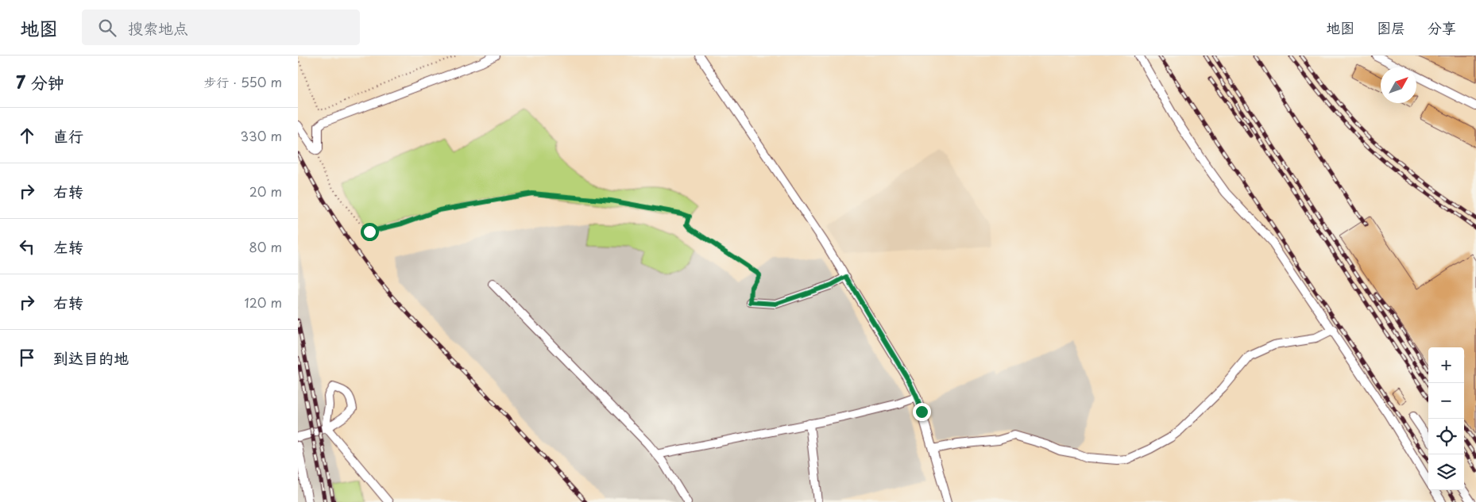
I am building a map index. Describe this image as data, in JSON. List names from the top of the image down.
{
  "north": "top right",
  "page": {
    "header": "地图",
    "search": "搜索地点",
    "nav": ["地图", "图层", "分享"],
    "heading": ["7 分钟", "步行 · 550 m"],
    "list": [
      ["直行", "330 m"],
      ["右转", "20 m"],
      ["左转", "80 m"],
      ["右转", "120 m"],
      "到达目的地"
    ],
    "map_buttons": ["+", "−"]
  }
}
